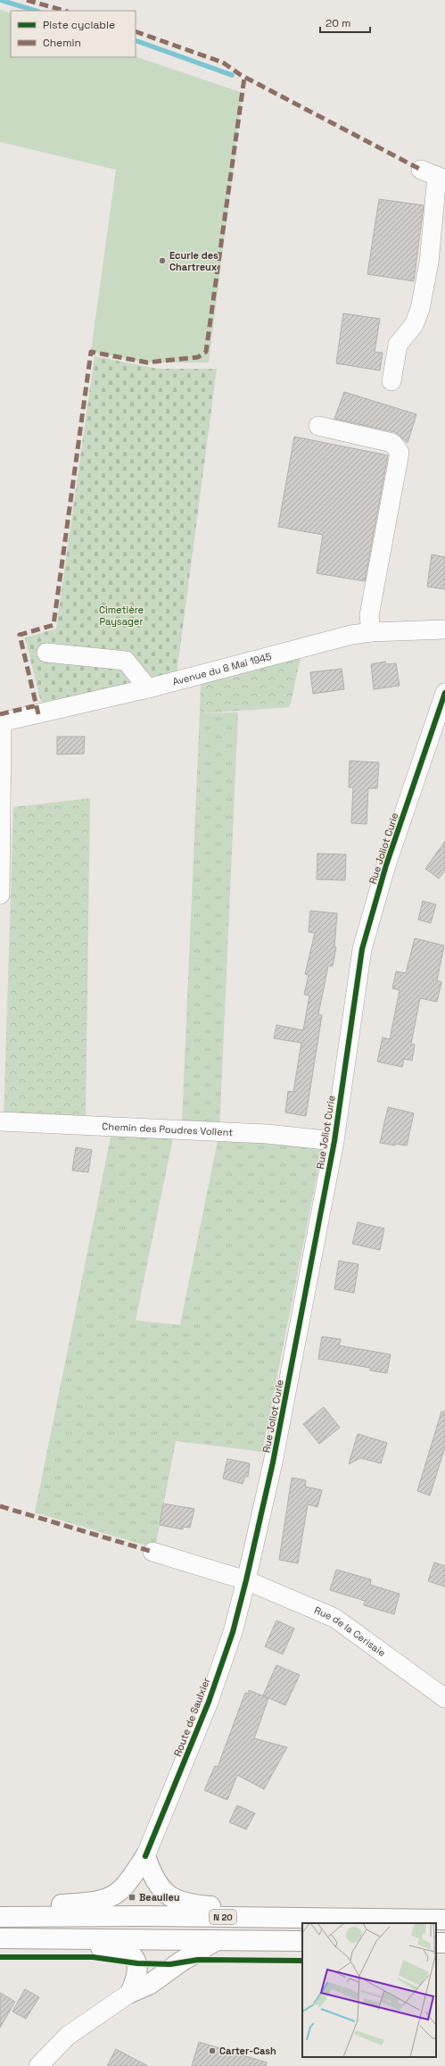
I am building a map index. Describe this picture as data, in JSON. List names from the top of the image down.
{
  "streets": {
    "highway": ["N 20"],
    "street": [
      "Avenue du 8 Mai 1945",
      "Rue Joliot Curie",
      "Chemin des Poudres Vollent",
      "Rue de la Cerisaie",
      "Route de Saulxier"
    ]
  },
  "crossings": [
    ["Rue Joliot Curie", "Chemin des Poudres Vollent"],
    ["Rue Joliot Curie", "Rue de la Cerisaie"],
    ["Rue Joliot Curie", "Route de Saulxier"],
    ["Rue de la Cerisaie", "Route de Saulxier"]
  ],
  "parks": ["Cimetière Paysager"],
  "places": {
    "other": ["Ecurie des Chartreux", "Carter-Cash"],
    "transit": ["Beaulieu"]
  },
  "legend": ["Piste cyclable", "Chemin"],
  "scale_bar": "20 m"
}
